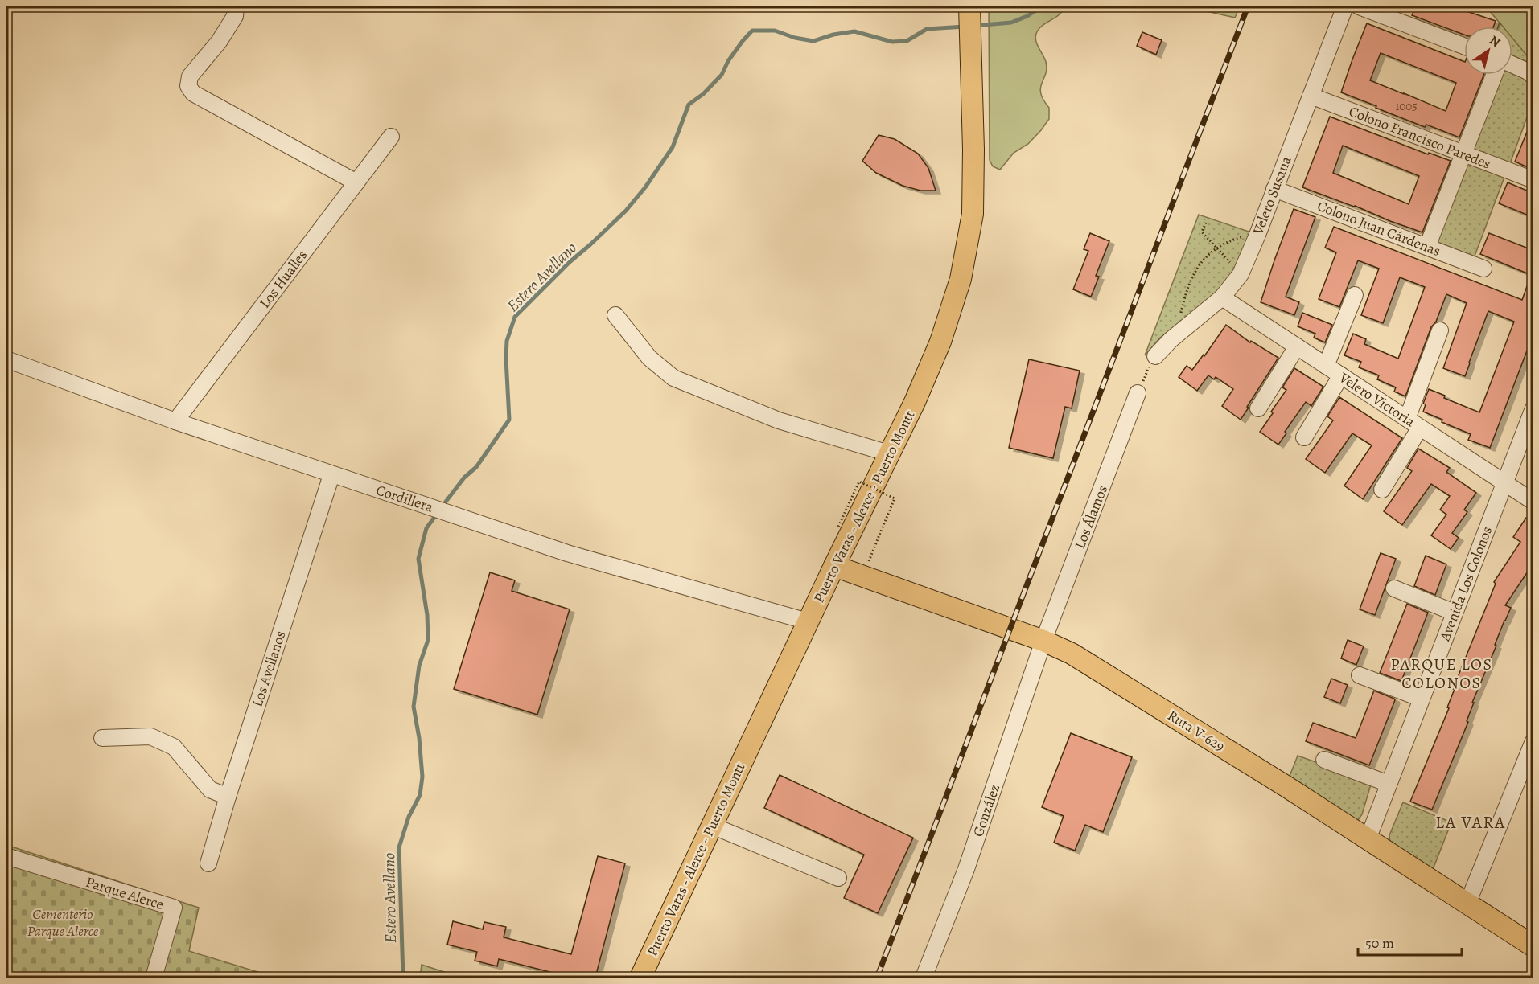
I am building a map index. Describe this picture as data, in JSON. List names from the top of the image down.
{
  "streets": {
    "main road": ["Puerto Varas - Alerce - Puerto Montt", "Ruta V-629"],
    "street": [
      "Colono Francisco Paredes",
      "Velero Susana",
      "Colono Juan Cárdenas",
      "Los Hualles",
      "Velero Victoria",
      "Cordillera",
      "Los Álamos",
      "Avenida Los Colonos",
      "Los Avellanos",
      "González",
      "Parque Alerce"
    ]
  },
  "crossings": [
    ["Colono Francisco Paredes", "Velero Susana"],
    ["Velero Susana", "Colono Juan Cárdenas"],
    ["Velero Susana", "Velero Victoria"],
    ["Los Hualles", "Cordillera"],
    ["Velero Victoria", "Avenida Los Colonos"],
    ["Cordillera", "Puerto Varas - Alerce - Puerto Montt"],
    ["Cordillera", "Los Avellanos"],
    ["Puerto Varas - Alerce - Puerto Montt", "Ruta V-629"],
    ["Los Álamos", "Ruta V-629"],
    ["Los Álamos", "González"],
    ["Avenida Los Colonos", "Ruta V-629"],
    ["Ruta V-629", "González"]
  ],
  "districts": ["PARQUE LOS COLONOS", "LA VARA"],
  "water": ["Estero Avellano"],
  "parks": ["Cementerio Parque Alerce"],
  "house_numbers": ["1005"],
  "scale_bar": "50 m",
  "north": "top right"
}
